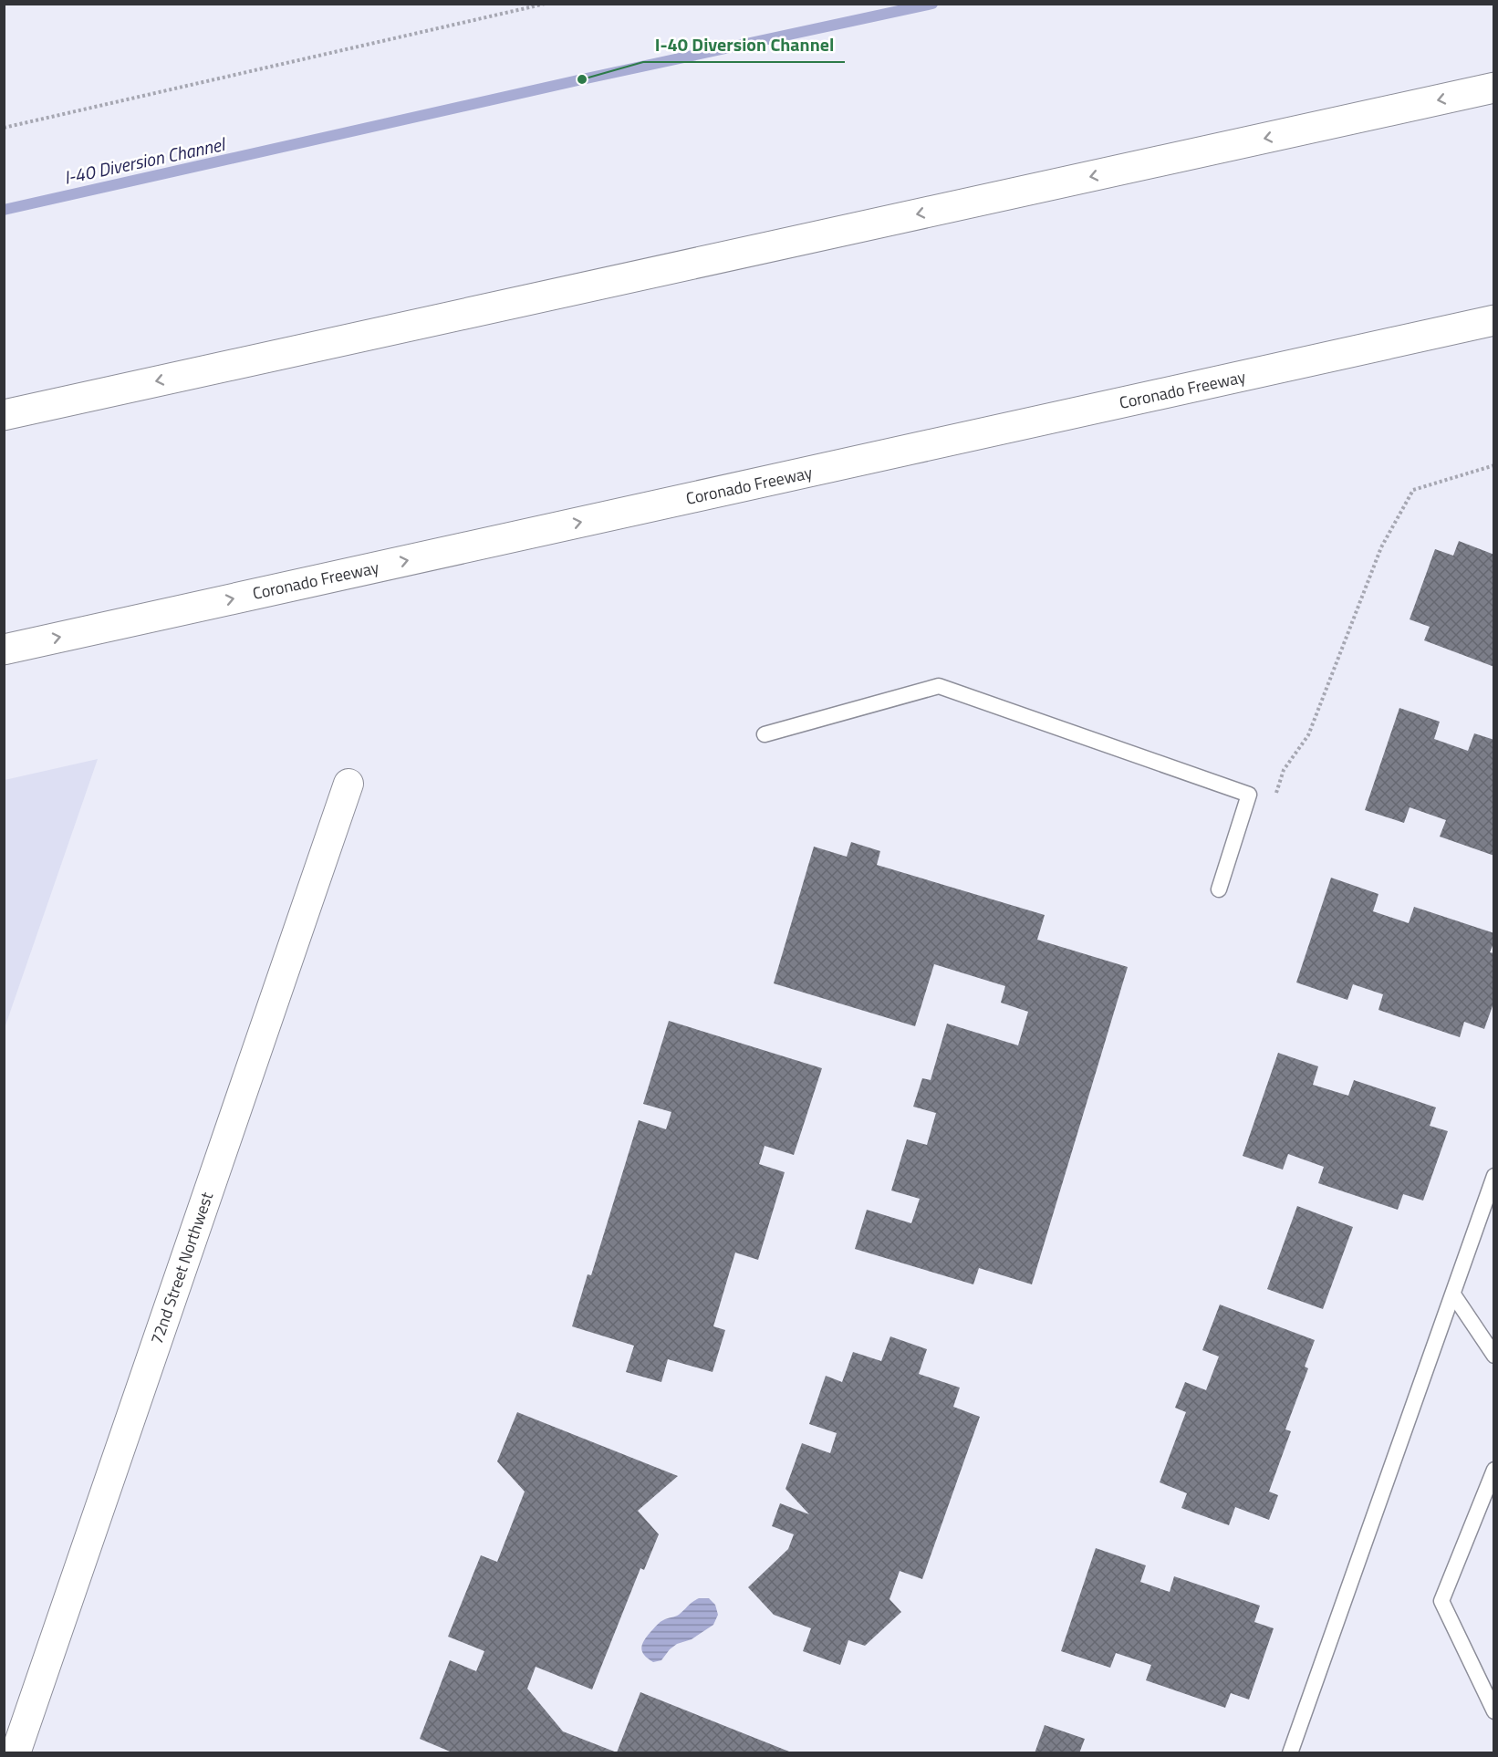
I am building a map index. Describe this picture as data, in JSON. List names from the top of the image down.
{
  "streets": {
    "highway": ["Coronado Freeway"],
    "street": ["72nd Street Northwest"]
  },
  "water": ["I-40 Diversion Channel"],
  "places": ["I-40 Diversion Channel"]
}
